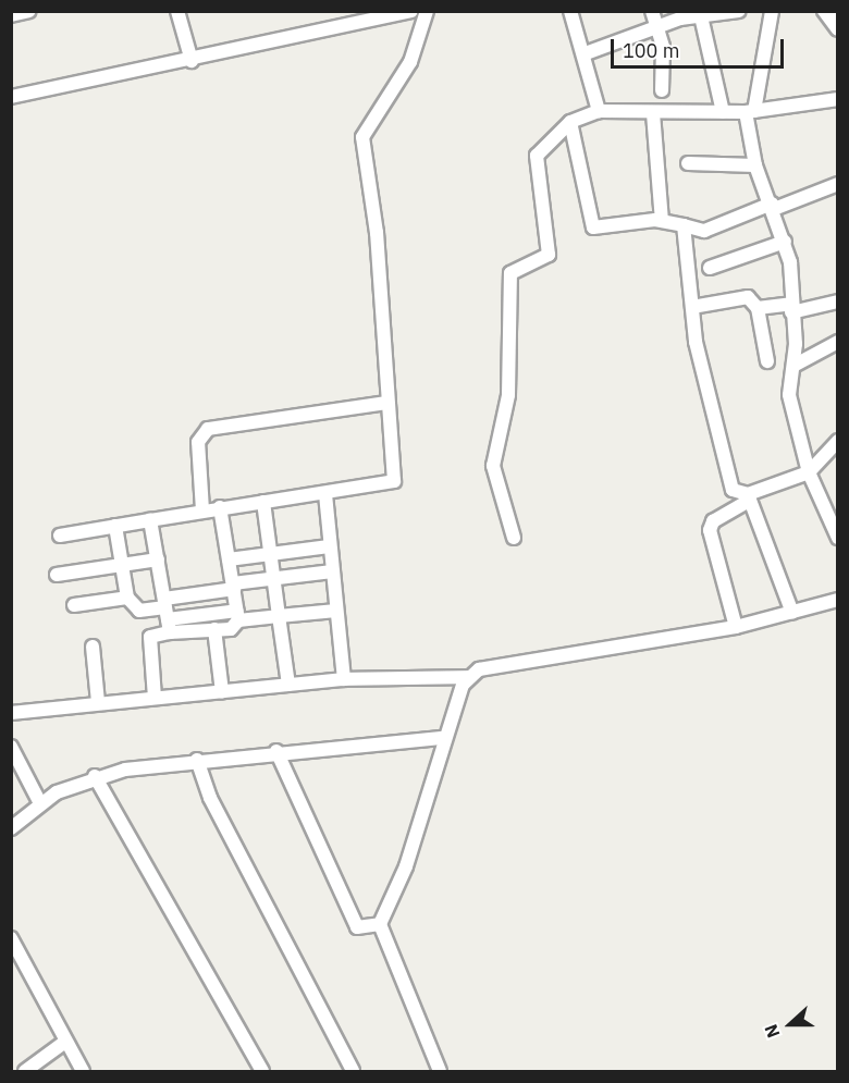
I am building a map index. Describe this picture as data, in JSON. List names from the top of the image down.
{
  "scale_bar": "100 m",
  "north": "left"
}
